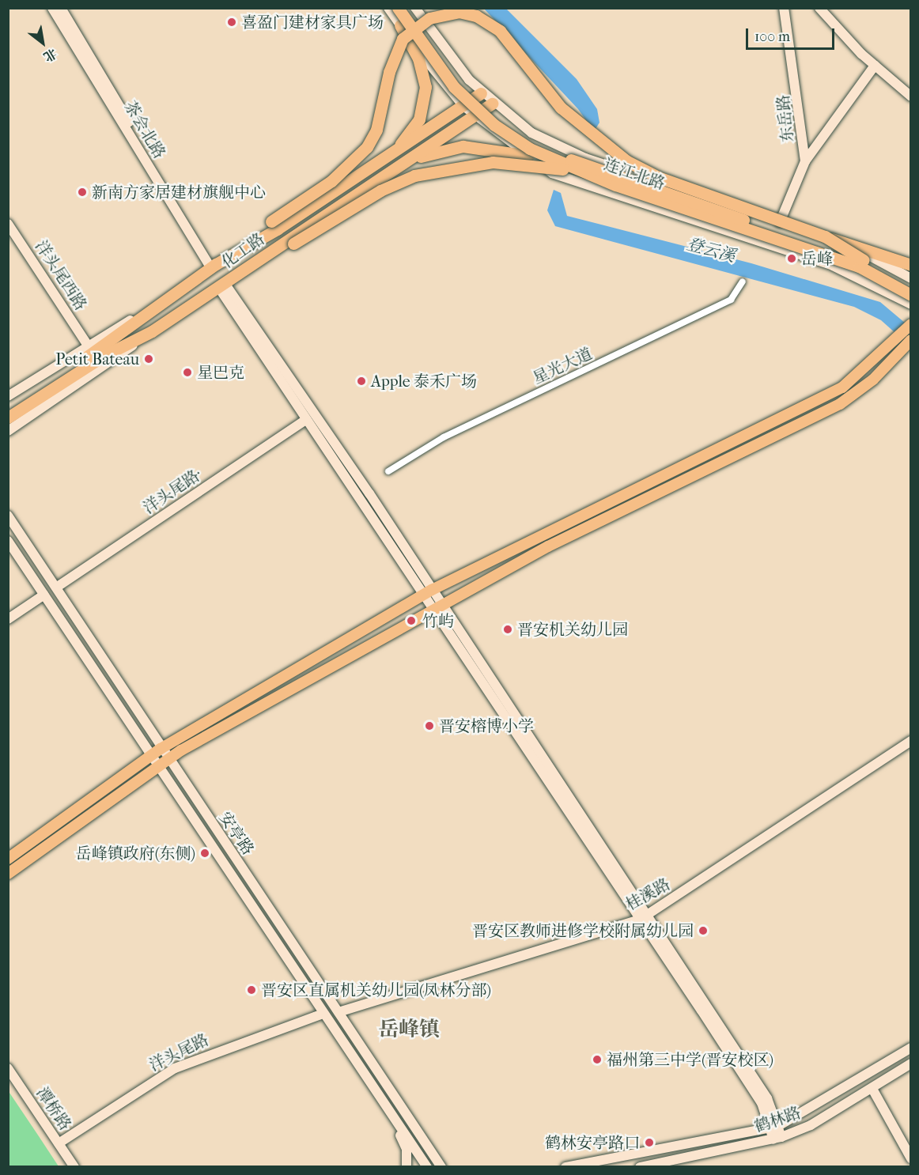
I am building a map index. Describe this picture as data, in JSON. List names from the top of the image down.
{
  "streets": {
    "highway": ["连江北路", "化工路"],
    "main road": [
      "东岳路",
      "茶会北路",
      "洋头尾西路",
      "洋头尾路·",
      "安亭路",
      "桂溪路",
      "洋头尾路",
      "潭桥路",
      "鹤林路"
    ],
    "street": ["星光大道"]
  },
  "crossings": [
    ["茶会北路", "化工路"],
    ["洋头尾路·", "安亭路"],
    ["安亭路", "桂溪路"],
    ["安亭路", "洋头尾路"],
    ["洋头尾路", "潭桥路"]
  ],
  "districts": ["岳峰镇"],
  "water": ["登云溪"],
  "places": [
    "喜盈门建材家具广场",
    "新南方家居建材旗舰中心",
    "岳峰",
    "Petit Bateau",
    "星巴克",
    "Apple 泰禾广场",
    "竹屿",
    "晋安机关幼儿园",
    "晋安榕博小学",
    "岳峰镇政府(东侧)",
    "晋安区教师进修学校附属幼儿园",
    "晋安区直属机关幼儿园(凤林分部)",
    "福州第三中学(晋安校区)",
    "鹤林安亭路口"
  ],
  "scale_bar": "100 m",
  "north": "bottom right"
}
